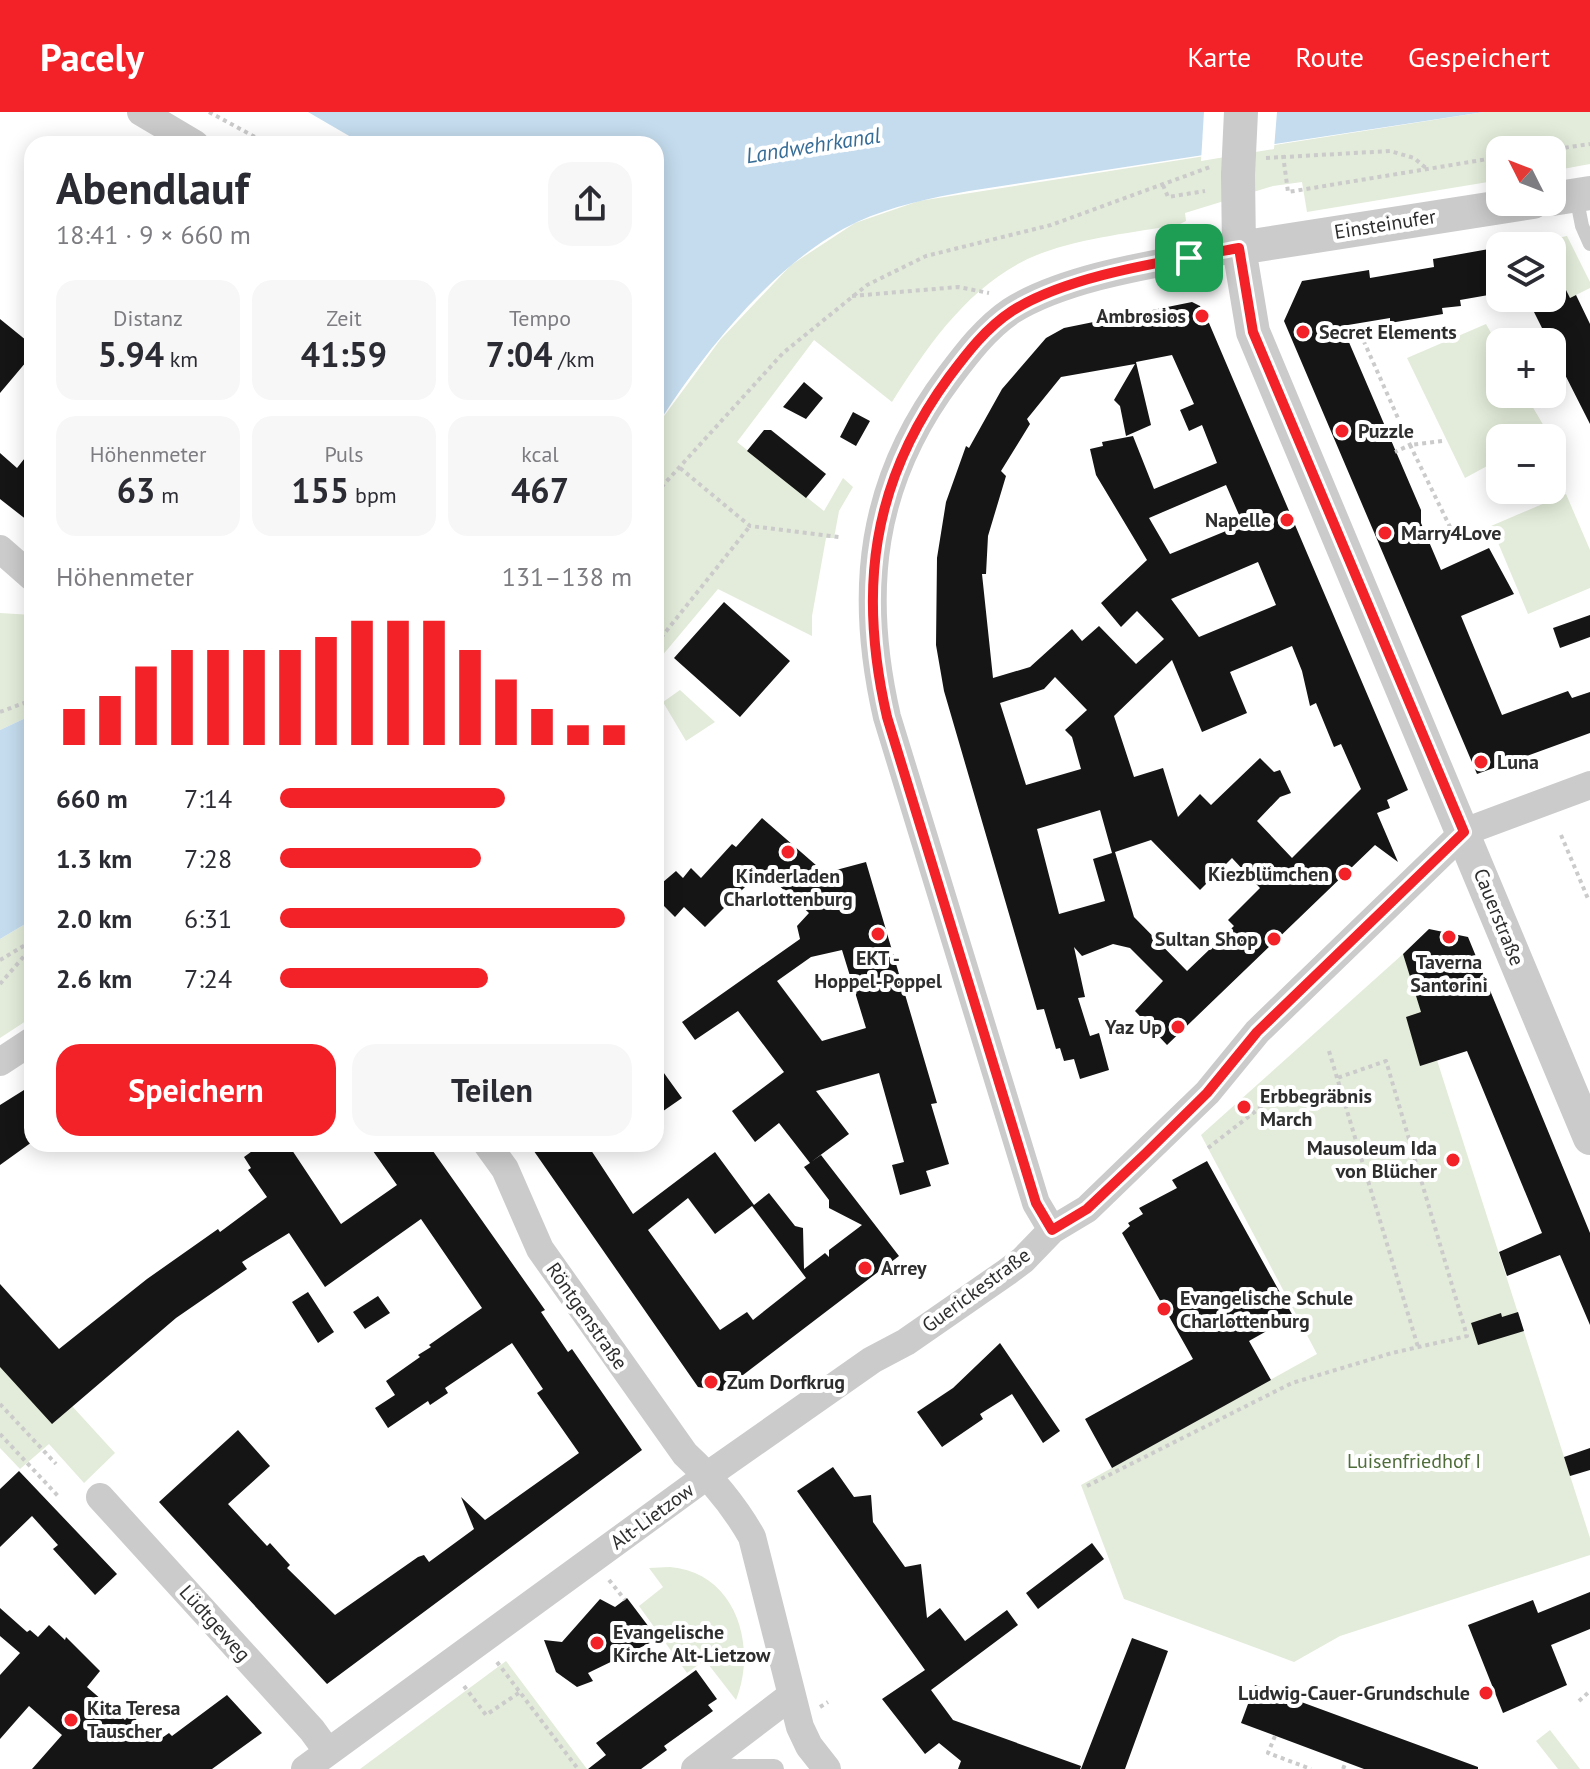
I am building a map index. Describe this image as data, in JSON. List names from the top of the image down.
{
  "streets": {
    "street": [
      "Einsteinufer",
      "Cauerstraße",
      "Guerickestraße",
      "Röntgenstraße",
      "Alt-Lietzow",
      "Lüdtgeweg"
    ]
  },
  "crossings": [
    ["Einsteinufer", "Cauerstraße"],
    ["Cauerstraße", "Guerickestraße"],
    ["Guerickestraße", "Röntgenstraße"],
    ["Guerickestraße", "Alt-Lietzow"],
    ["Röntgenstraße", "Alt-Lietzow"],
    ["Alt-Lietzow", "Lüdtgeweg"]
  ],
  "water": ["Landwehrkanal"],
  "parks": ["Luisenfriedhof I"],
  "places": [
    "Ambrosios",
    "Secret Elements",
    "Puzzle",
    "Napelle",
    "Marry4Love",
    "Luna",
    "Kinderladen Charlottenburg",
    "Kiezblümchen",
    "EKT - Hoppel-Poppel",
    "Taverna Santorini",
    "Sultan Shop",
    "Yaz Up",
    "Erbbegräbnis March",
    "Mausoleum Ida von Blücher",
    "Arrey",
    "Evangelische Schule Charlottenburg",
    "Zum Dorfkrug",
    "Evangelische Kirche Alt-Lietzow",
    "Ludwig-Cauer-Grundschule",
    "Kita Teresa Tauscher"
  ],
  "north": "top left",
  "page": {
    "header": "Pacely",
    "nav": ["Karte", "Route", "Gespeichert"],
    "map_buttons": ["+", "−"],
    "heading": ["Abendlauf", "18:41 · 9 × 660 m"],
    "stats": [
      ["Distanz", "5.94 km"],
      ["Zeit", "41:59"],
      ["Tempo", "7:04 /km"],
      ["Höhenmeter", "63 m"],
      ["Puls", "155 bpm"],
      ["kcal", "467"]
    ],
    "chart": ["Höhenmeter", "131–138 m"],
    "list": [
      {
        "name": "660 m",
        "note": "7:14"
      },
      {
        "name": "1.3 km",
        "note": "7:28"
      },
      {
        "name": "2.0 km",
        "note": "6:31"
      },
      {
        "name": "2.6 km",
        "note": "7:24"
      }
    ],
    "buttons": ["Speichern", "Teilen"]
  }
}
